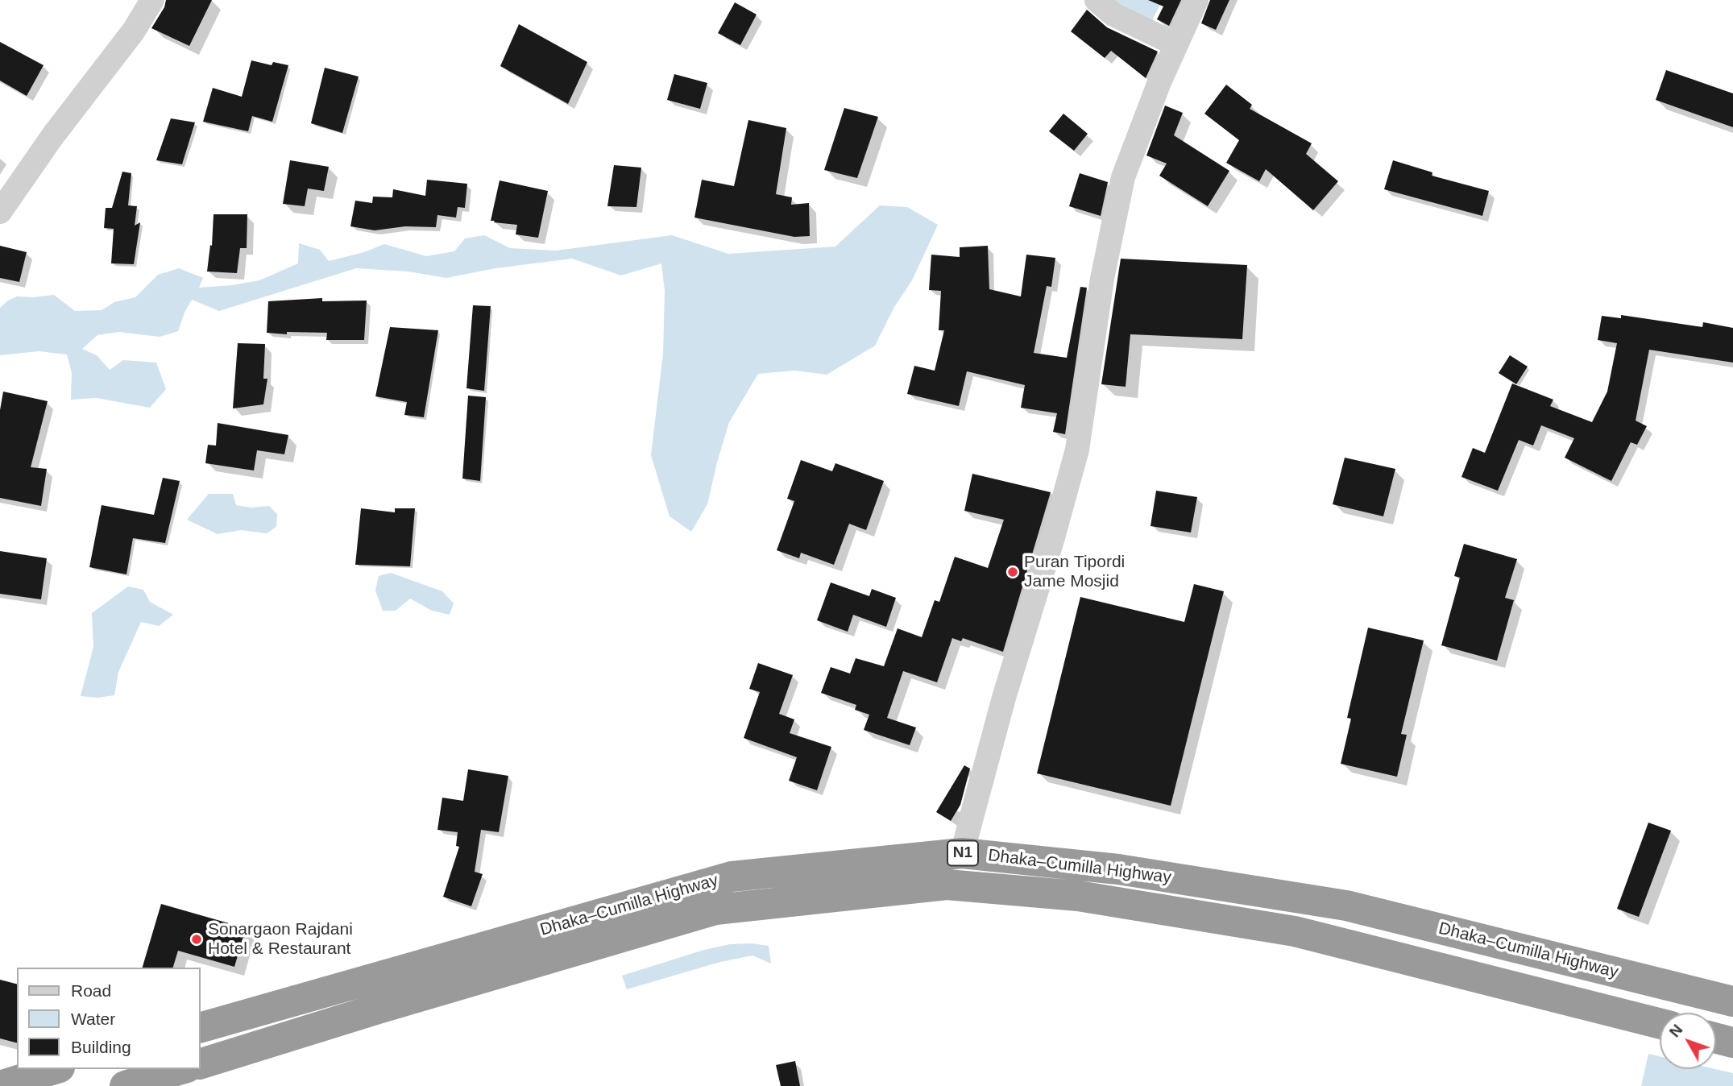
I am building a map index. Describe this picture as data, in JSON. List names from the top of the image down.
{
  "streets": {
    "highway": ["N1", "Dhaka–Cumilla Highway"]
  },
  "places": ["Puran Tipordi Jame Mosjid", "Sonargaon Rajdani Hotel & Restaurant"],
  "legend": ["Road", "Water", "Building"],
  "north": "top left"
}
